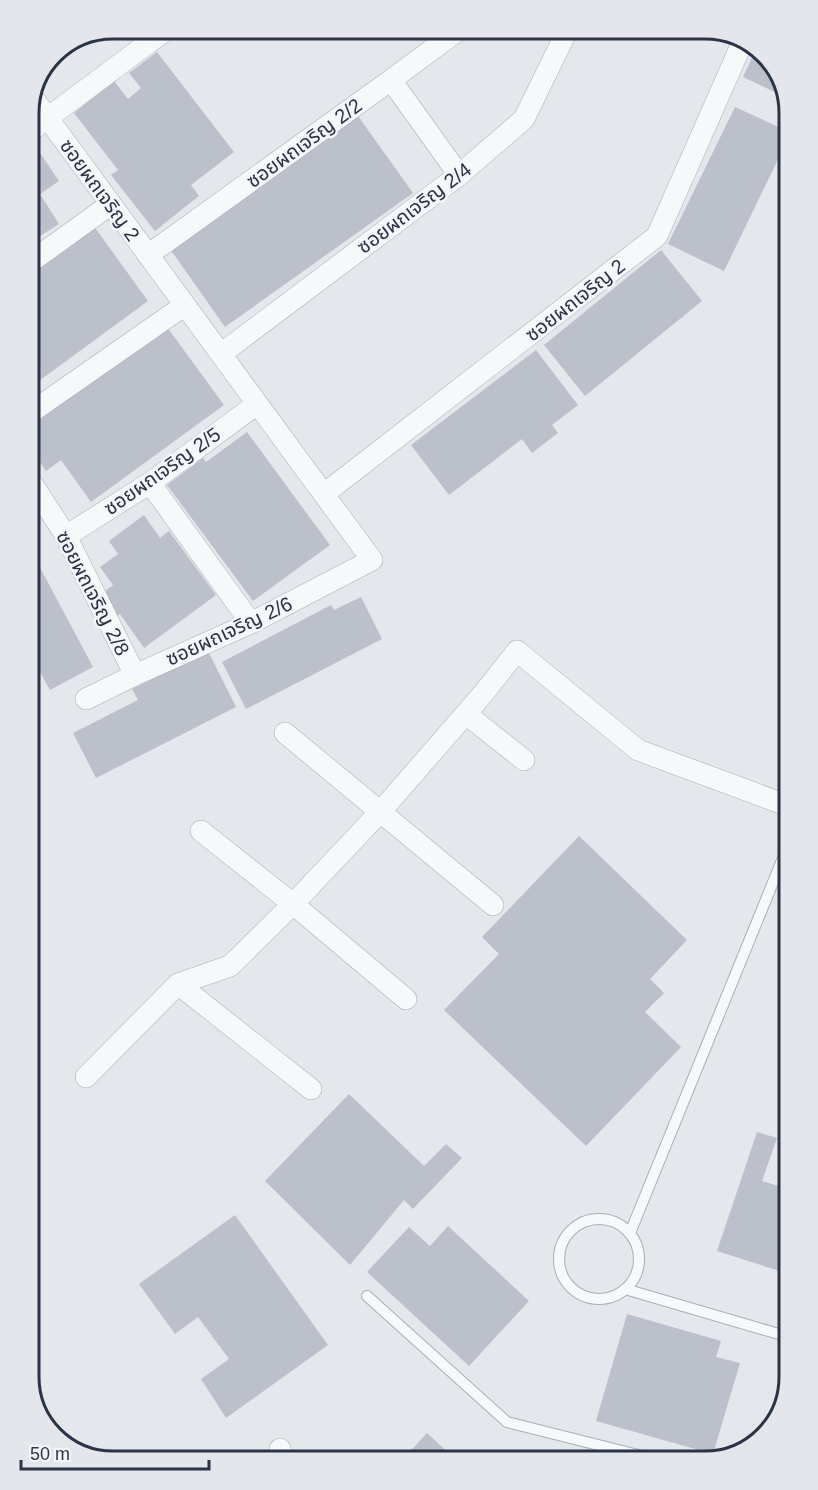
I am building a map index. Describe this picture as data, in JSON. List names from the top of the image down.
{
  "streets": {
    "street": [
      "ซอยผถเจริญ 2/2",
      "ซอยผถเจริญ 2",
      "ซอยผถเจริญ 2/4",
      "ซอยผถเจริญ 2/5",
      "ซอยผถเจริญ 2/8",
      "ซอยผถเจริญ 2/6"
    ]
  },
  "crossings": [
    ["ซอยผถเจริญ 2/2", "ซอยผถเจริญ 2"],
    ["ซอยผถเจริญ 2", "ซอยผถเจริญ 2/4"],
    ["ซอยผถเจริญ 2", "ซอยผถเจริญ 2/5"],
    ["ซอยผถเจริญ 2", "ซอยผถเจริญ 2/6"],
    ["ซอยผถเจริญ 2/5", "ซอยผถเจริญ 2/8"],
    ["ซอยผถเจริญ 2/8", "ซอยผถเจริญ 2/6"]
  ],
  "scale_bar": "50 m"
}
